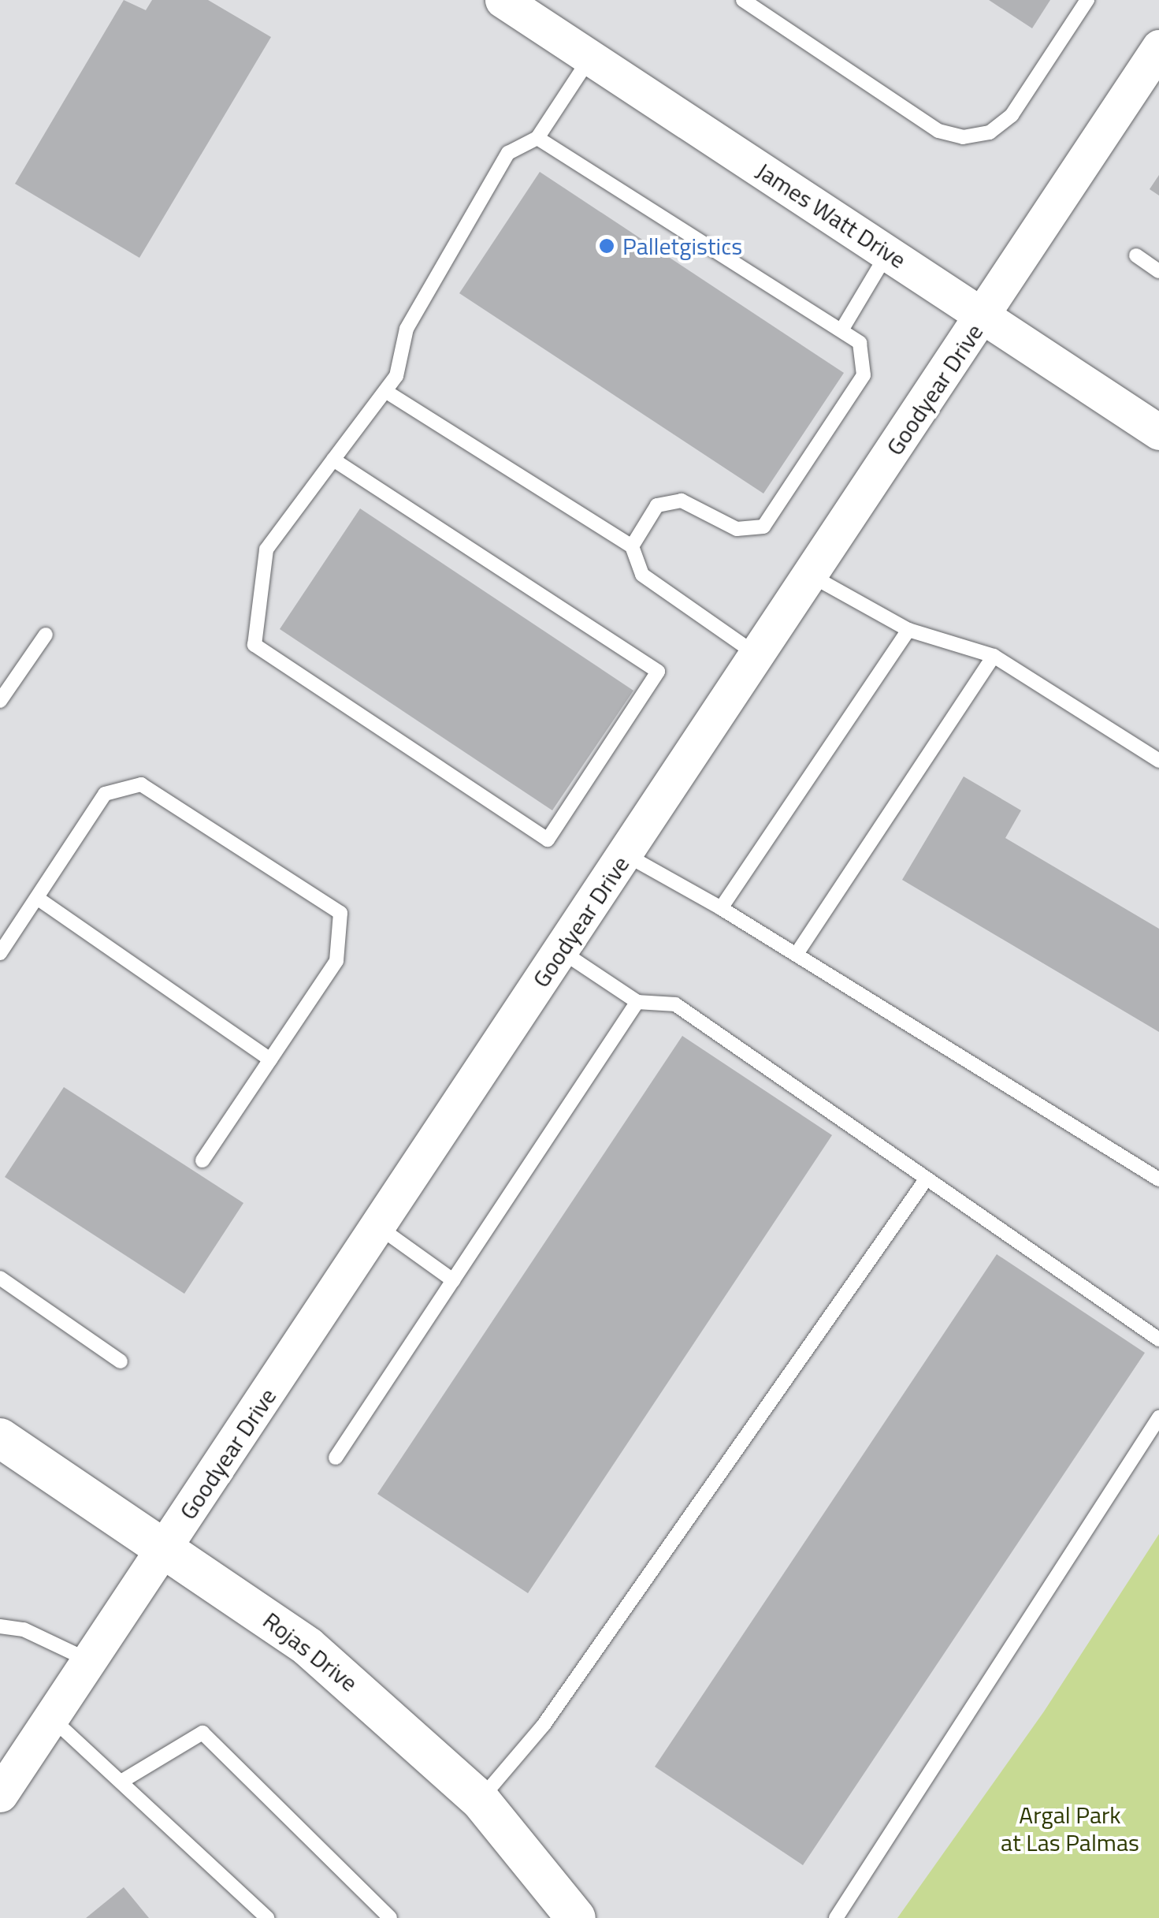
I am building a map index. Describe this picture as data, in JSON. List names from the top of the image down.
{
  "streets": {
    "main road": ["Rojas Drive"],
    "street": ["James Watt Drive", "Goodyear Drive"]
  },
  "crossings": [
    ["James Watt Drive", "Goodyear Drive"],
    ["Goodyear Drive", "Rojas Drive"]
  ],
  "parks": ["Argal Park at Las Palmas"],
  "places": ["Palletgistics"]
}
